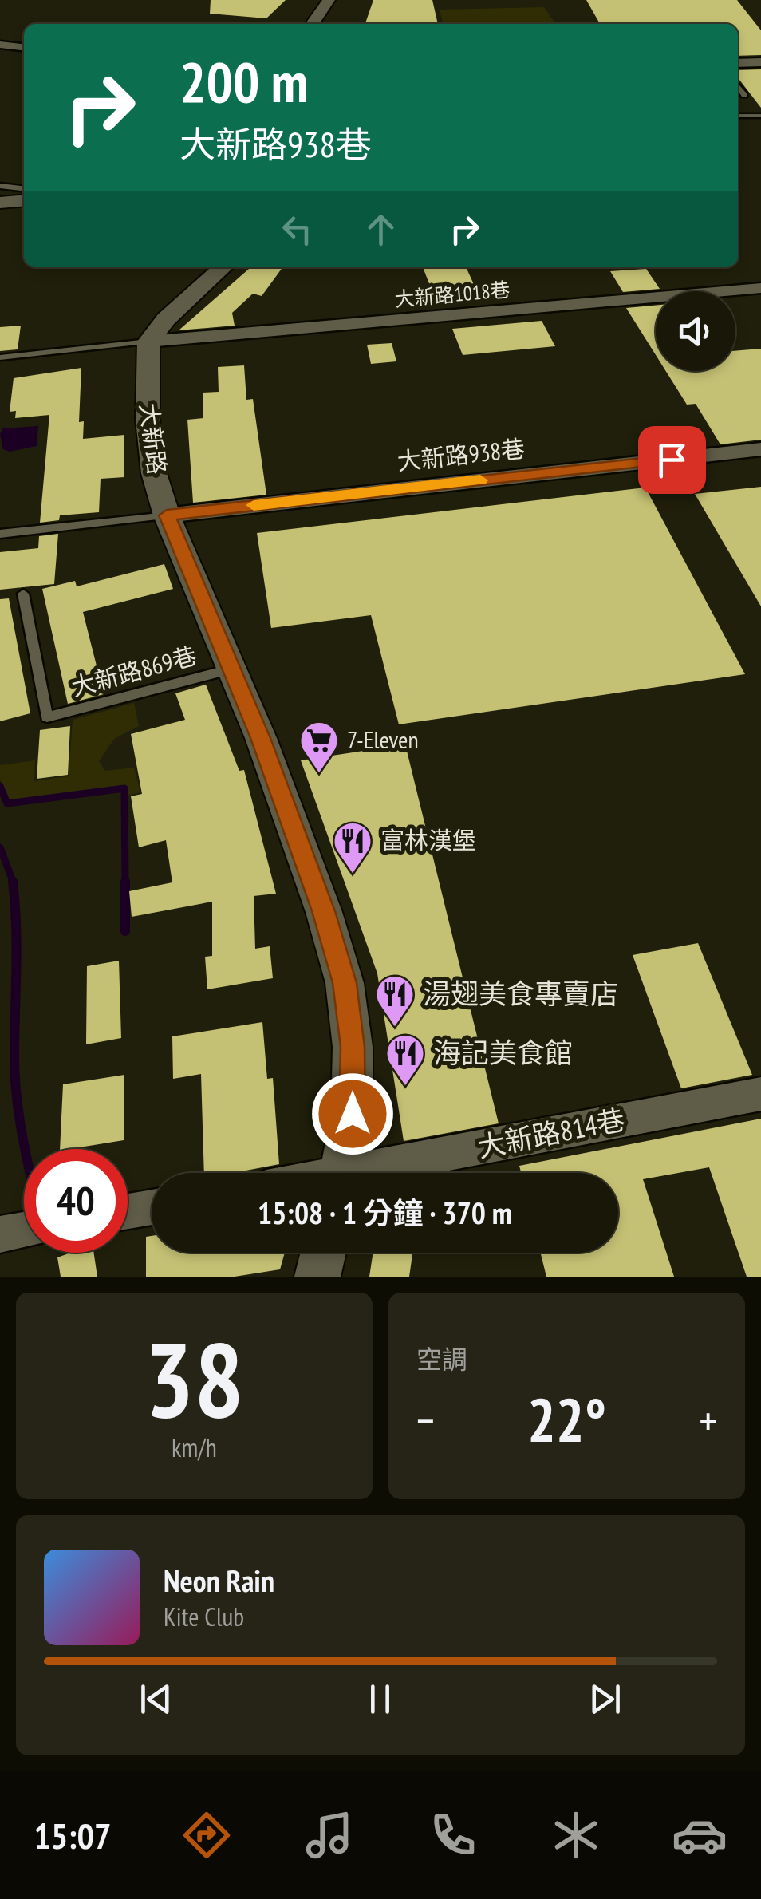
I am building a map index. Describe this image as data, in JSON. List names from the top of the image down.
{
  "streets": {
    "street": [
      "大新路1018巷",
      "大新路",
      "大新路938巷",
      "大新路814巷"
    ],
    "lane": ["大新路869巷"]
  },
  "crossings": [
    ["大新路1018巷", "大新路"],
    ["大新路", "大新路938巷"],
    ["大新路", "大新路869巷"]
  ],
  "places": {
    "supermarket": ["7-Eleven"],
    "restaurant": ["富林漢堡", "湯翅美食專賣店", "海記美食館"]
  },
  "page": {
    "turn": ["200 m", "大新路938巷"],
    "limit": "40",
    "trip": "15:08 · 1 分鐘 · 370 m",
    "tile": [
      ["38", "km/h"],
      "空調"
    ],
    "heat": ["−", "22°", "+"],
    "song": ["Neon Rain", "Kite Club"],
    "tabs": "15:07"
  }
}
